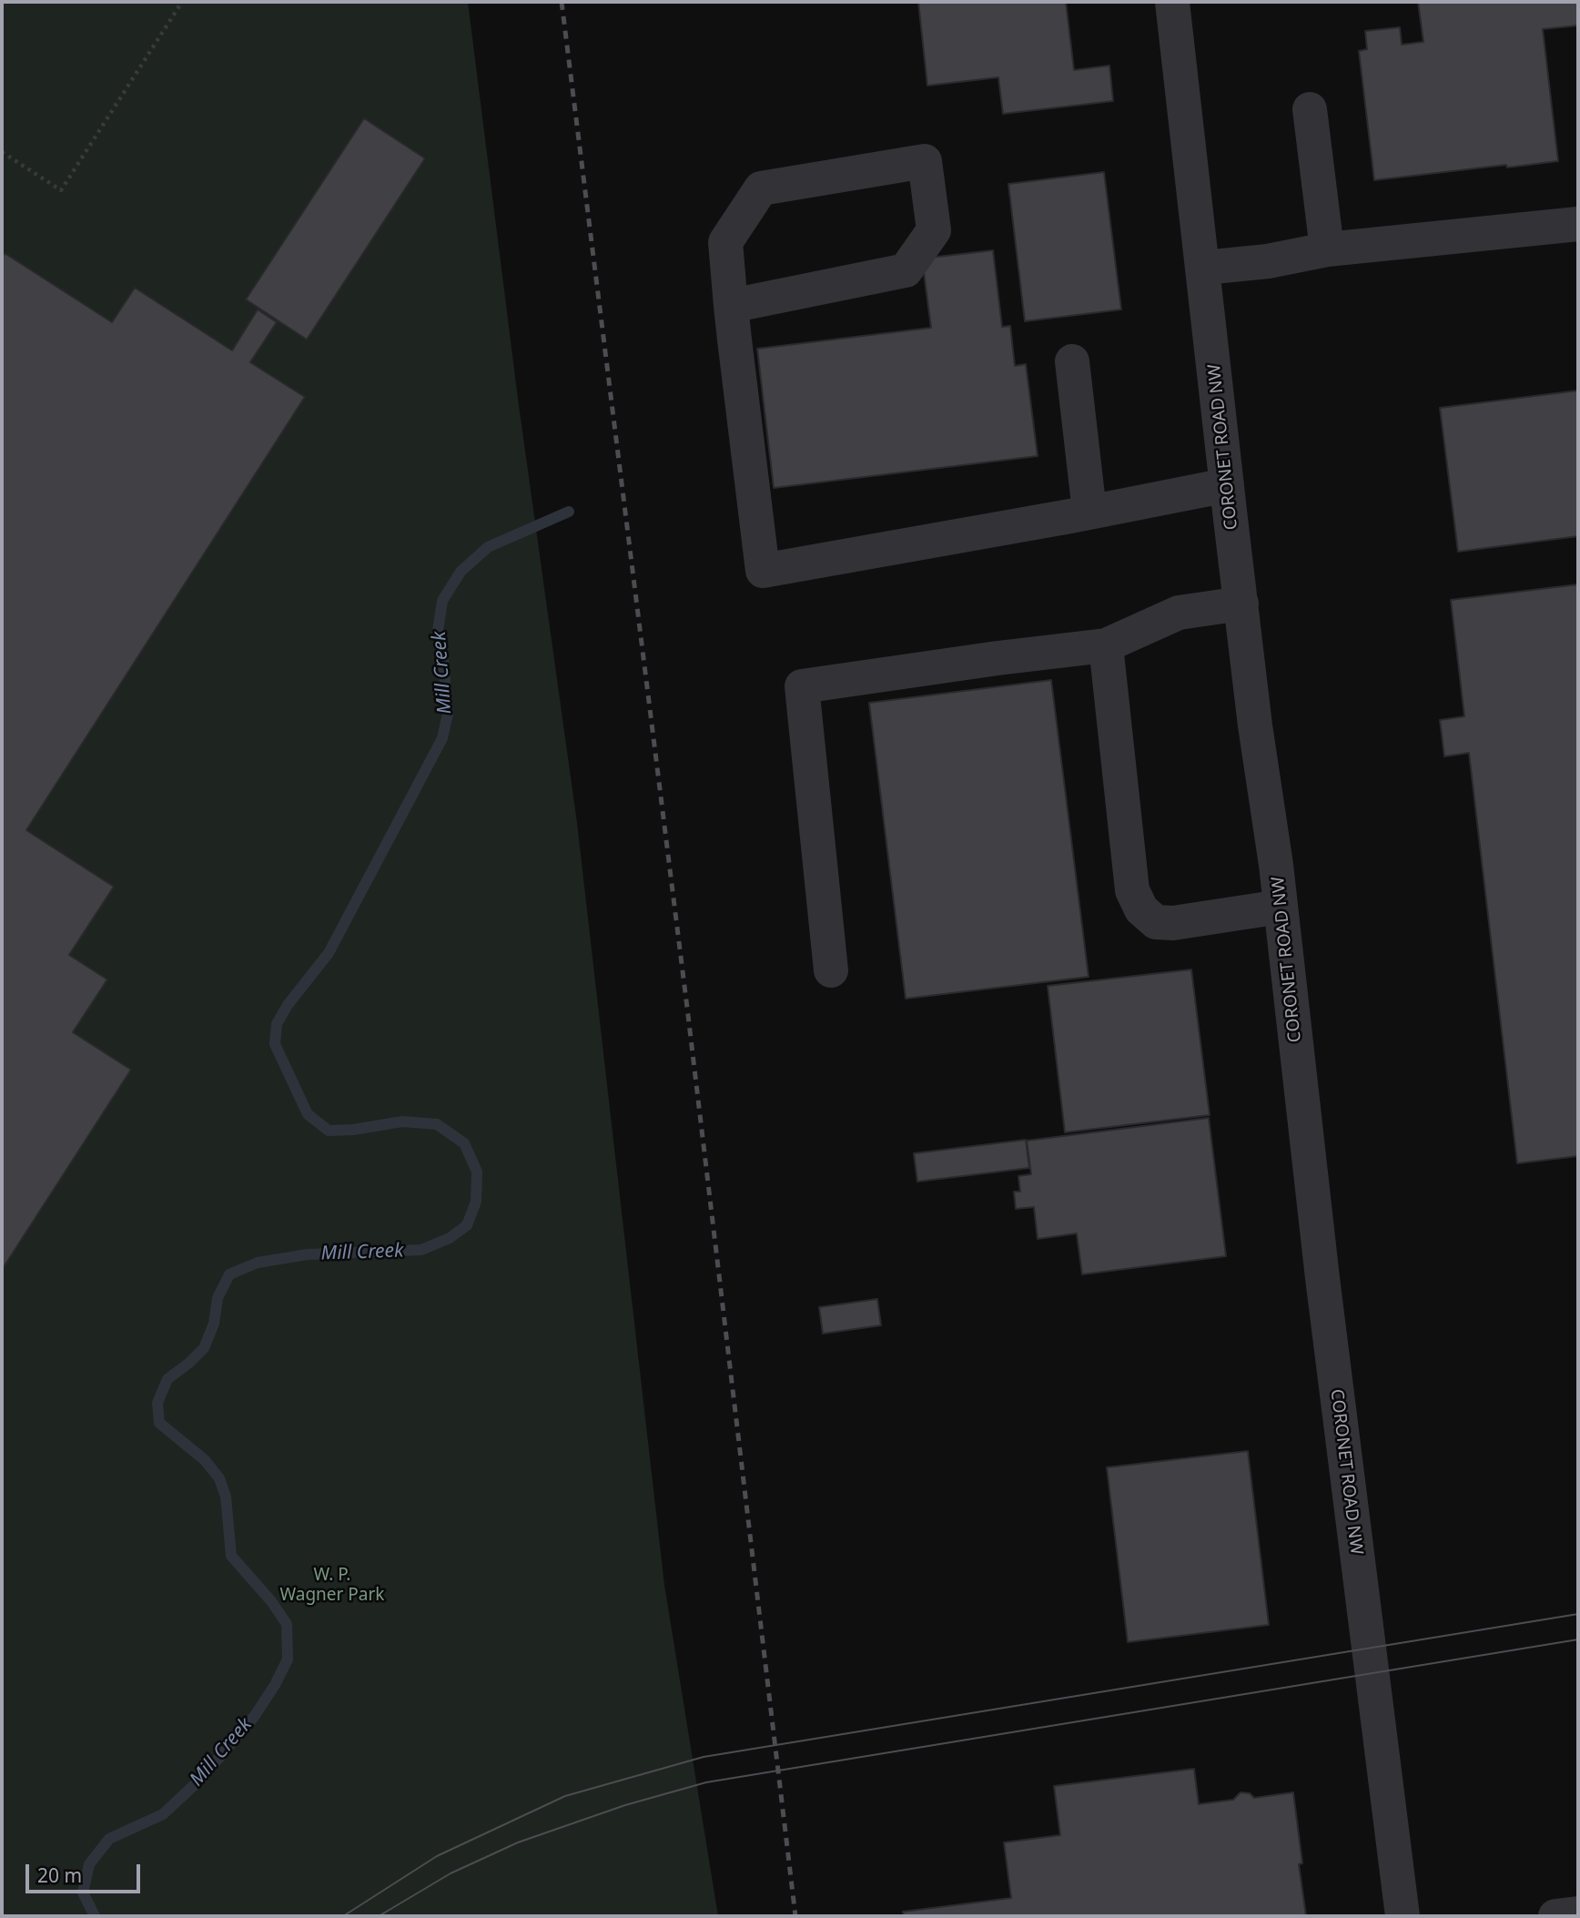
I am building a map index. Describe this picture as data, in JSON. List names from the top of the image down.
{
  "streets": {
    "street": ["CORONET ROAD NW"]
  },
  "water": ["Mill Creek"],
  "parks": ["W. P. Wagner Park"],
  "scale_bar": "20 m"
}
